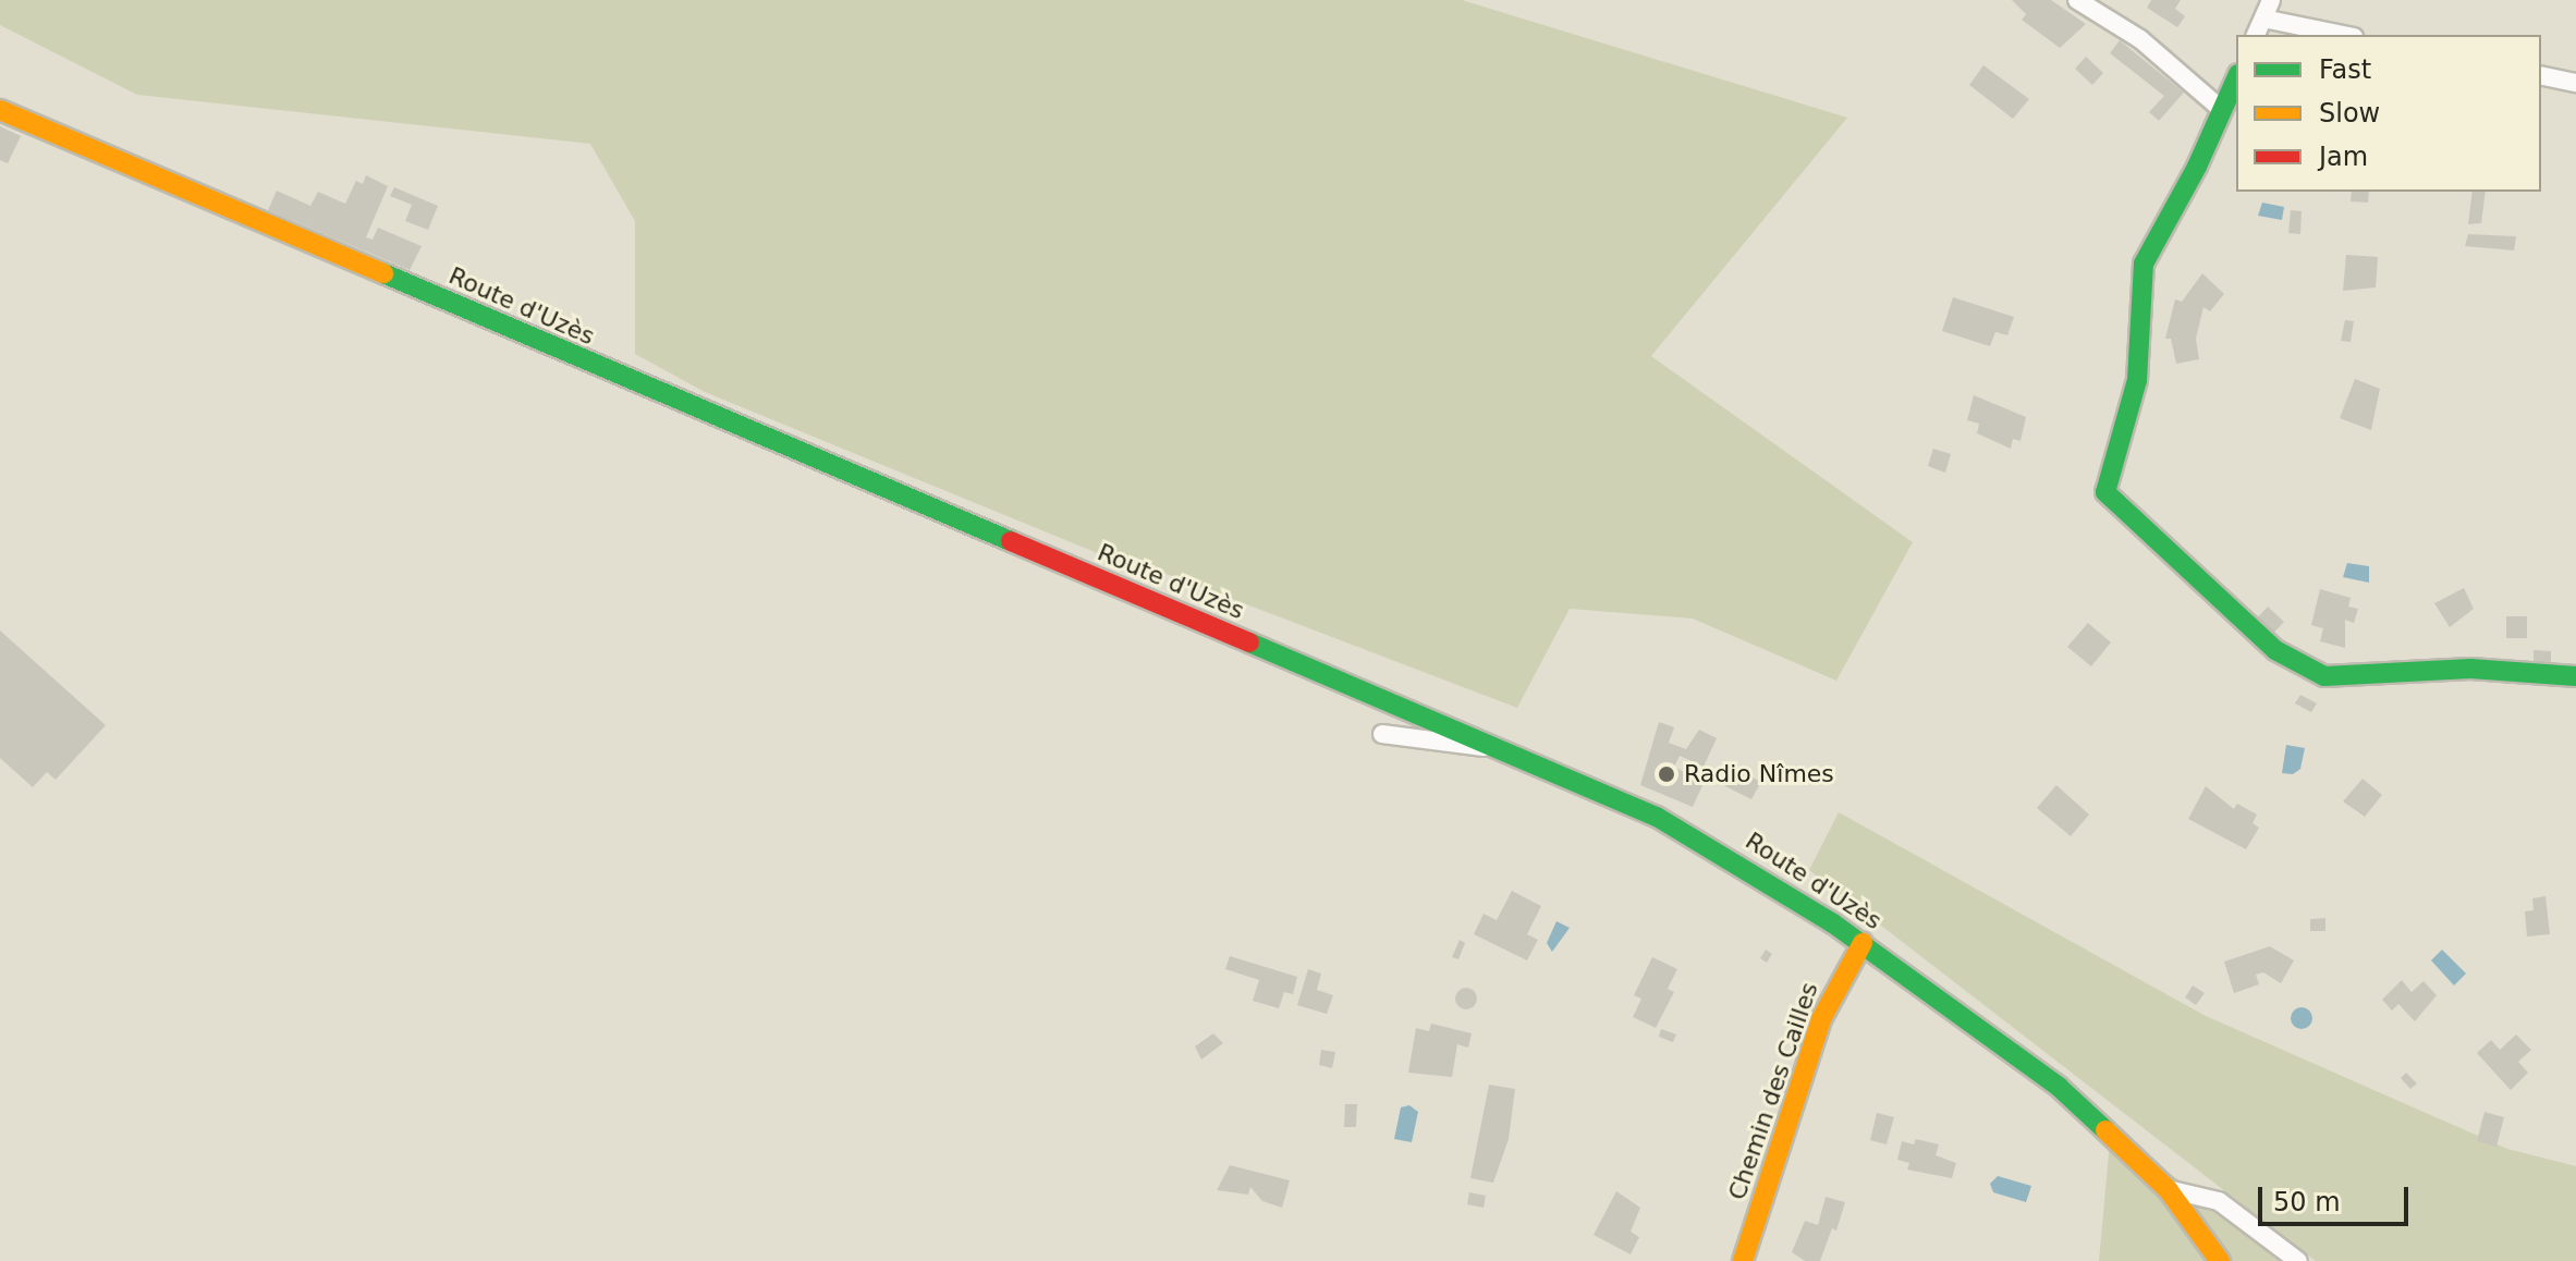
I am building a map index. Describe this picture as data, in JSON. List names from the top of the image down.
{
  "streets": {
    "main road": ["Route d'Uzès", "Chemin des Cailles"]
  },
  "crossings": [
    ["Route d'Uzès", "Chemin des Cailles"]
  ],
  "places": ["Radio Nîmes"],
  "legend": ["Fast", "Slow", "Jam"],
  "scale_bar": "50 m"
}
